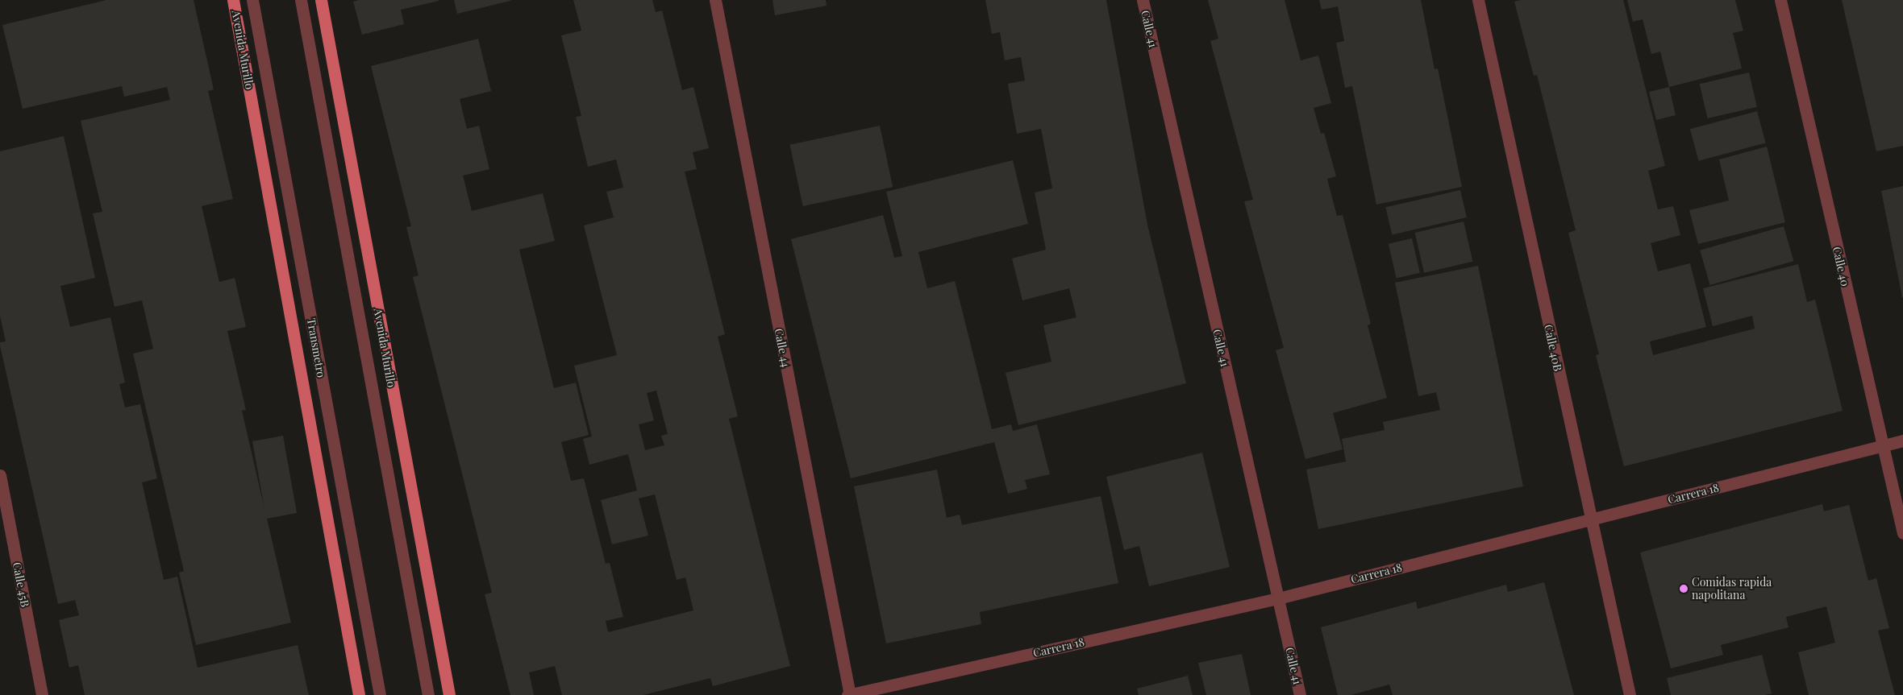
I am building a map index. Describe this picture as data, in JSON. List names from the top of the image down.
{
  "streets": {
    "main road": ["Avenida Murillo"],
    "street": [
      "Calle 41",
      "Calle 40",
      "Transmetro",
      "Calle 44",
      "Calle 40B",
      "Carrera 18",
      "Calle 45B"
    ]
  },
  "crossings": [
    ["Calle 41", "Carrera 18"],
    ["Calle 40", "Carrera 18"],
    ["Calle 44", "Carrera 18"],
    ["Calle 40B", "Carrera 18"]
  ],
  "places": ["Comidas rapida napolitana"]
}
